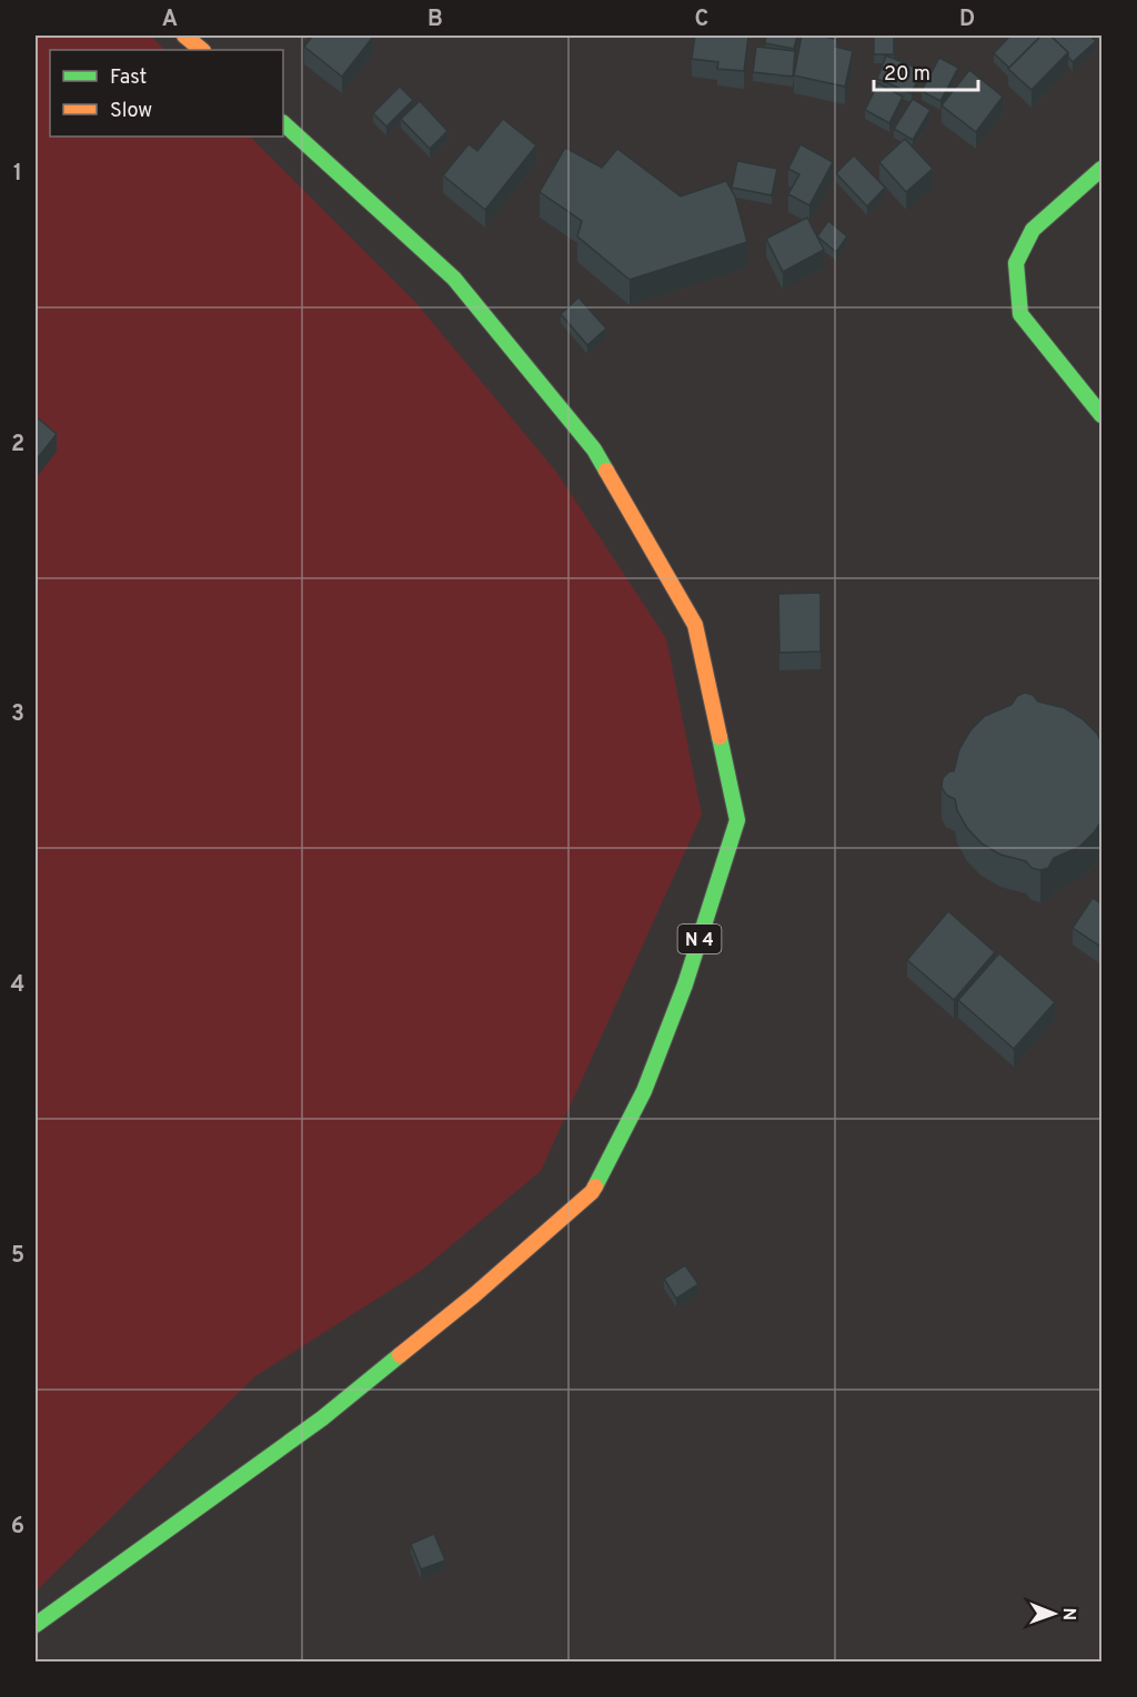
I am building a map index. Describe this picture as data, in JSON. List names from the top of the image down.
{
  "streets": {
    "main road": ["N 4"]
  },
  "legend": ["Fast", "Slow"],
  "scale_bar": "20 m",
  "north": "right",
  "grid": {
    "columns": [
      "A",
      "B",
      "C",
      "D"
    ],
    "rows": [
      "1",
      "2",
      "3",
      "4",
      "5",
      "6"
    ]
  }
}
